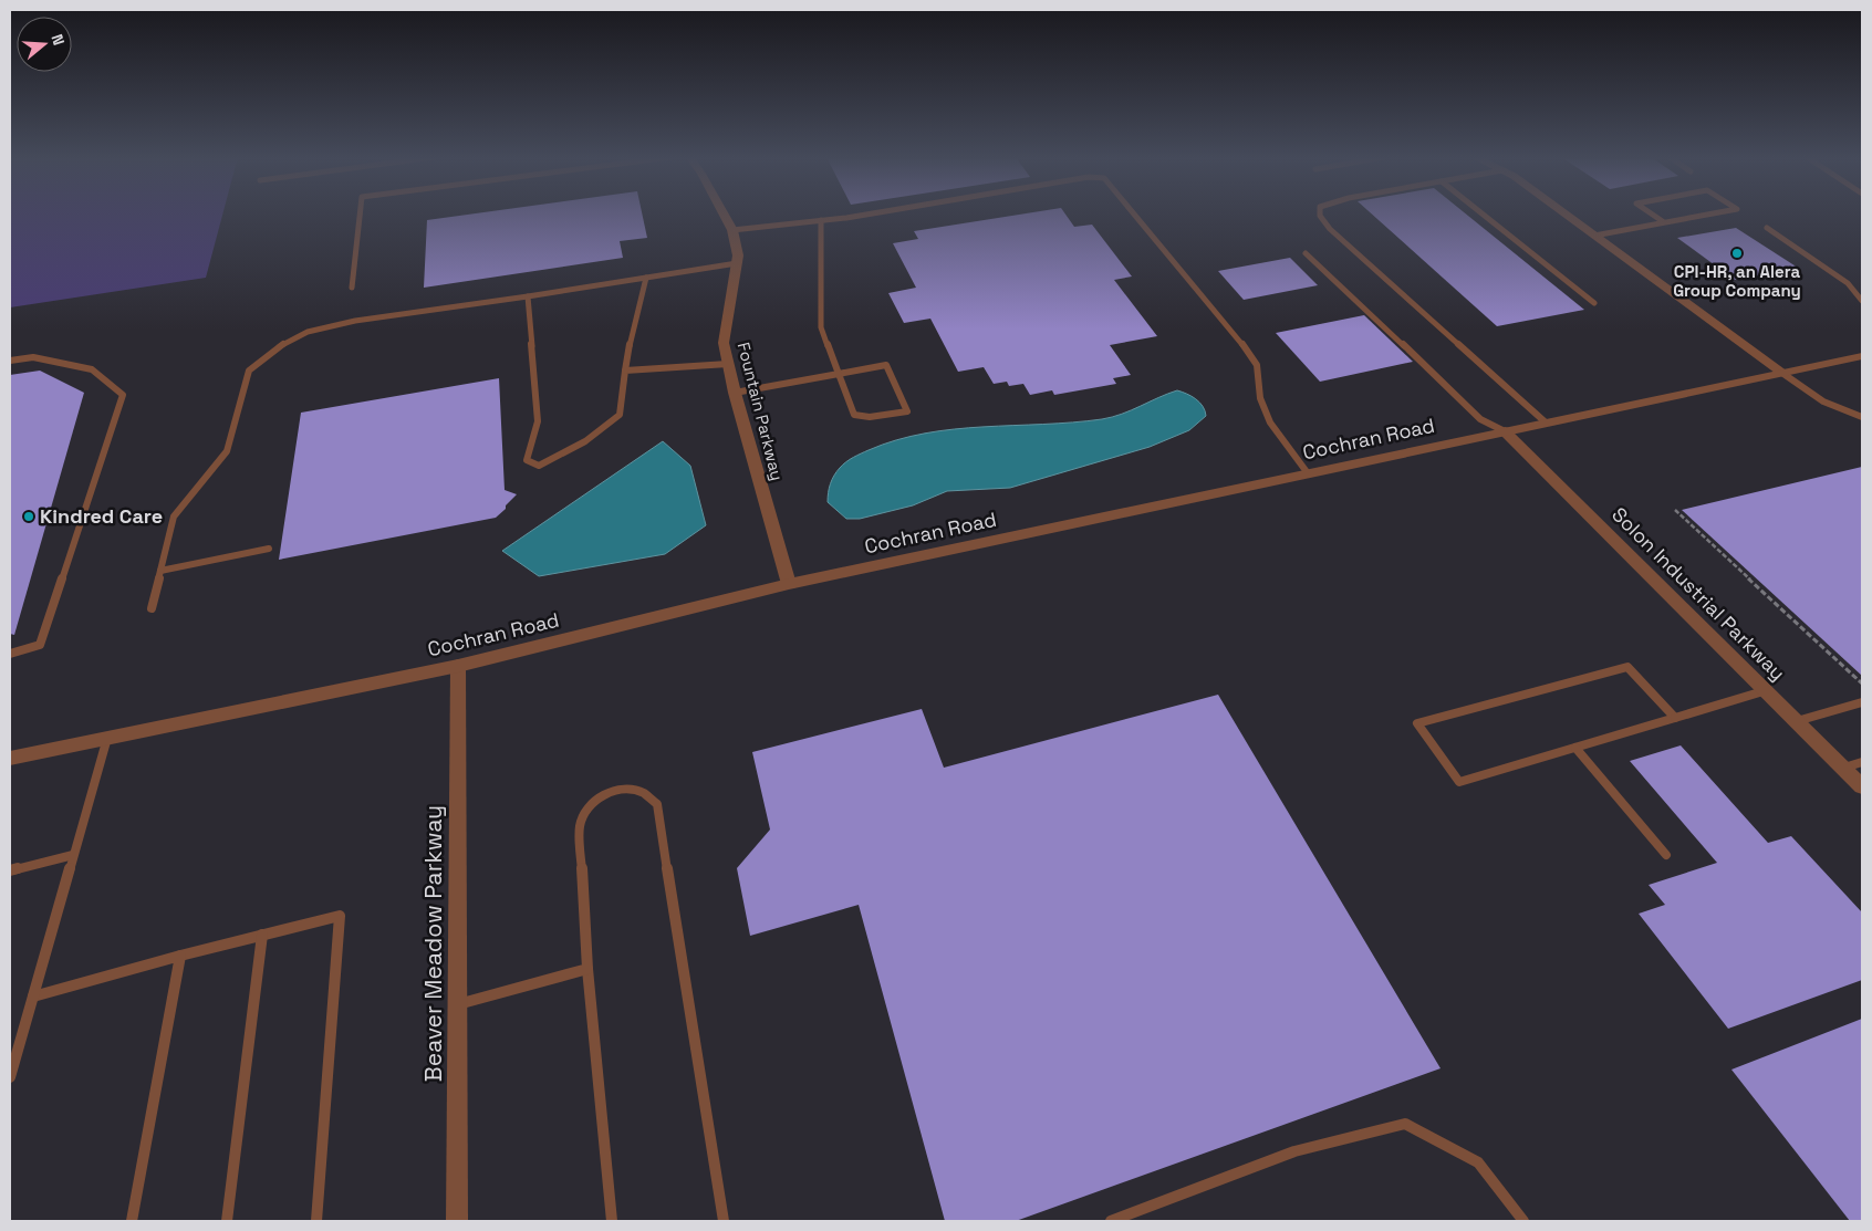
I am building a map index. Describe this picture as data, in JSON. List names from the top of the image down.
{
  "streets": {
    "street": [
      "Fountain Parkway",
      "Cochran Road",
      "Solon Industrial Parkway",
      "Beaver Meadow Parkway"
    ]
  },
  "crossings": [
    ["Fountain Parkway", "Cochran Road"],
    ["Cochran Road", "Solon Industrial Parkway"],
    ["Cochran Road", "Beaver Meadow Parkway"]
  ],
  "places": ["CPI-HR, an Alera Group Company", "Kindred Care"],
  "north": "right"
}
